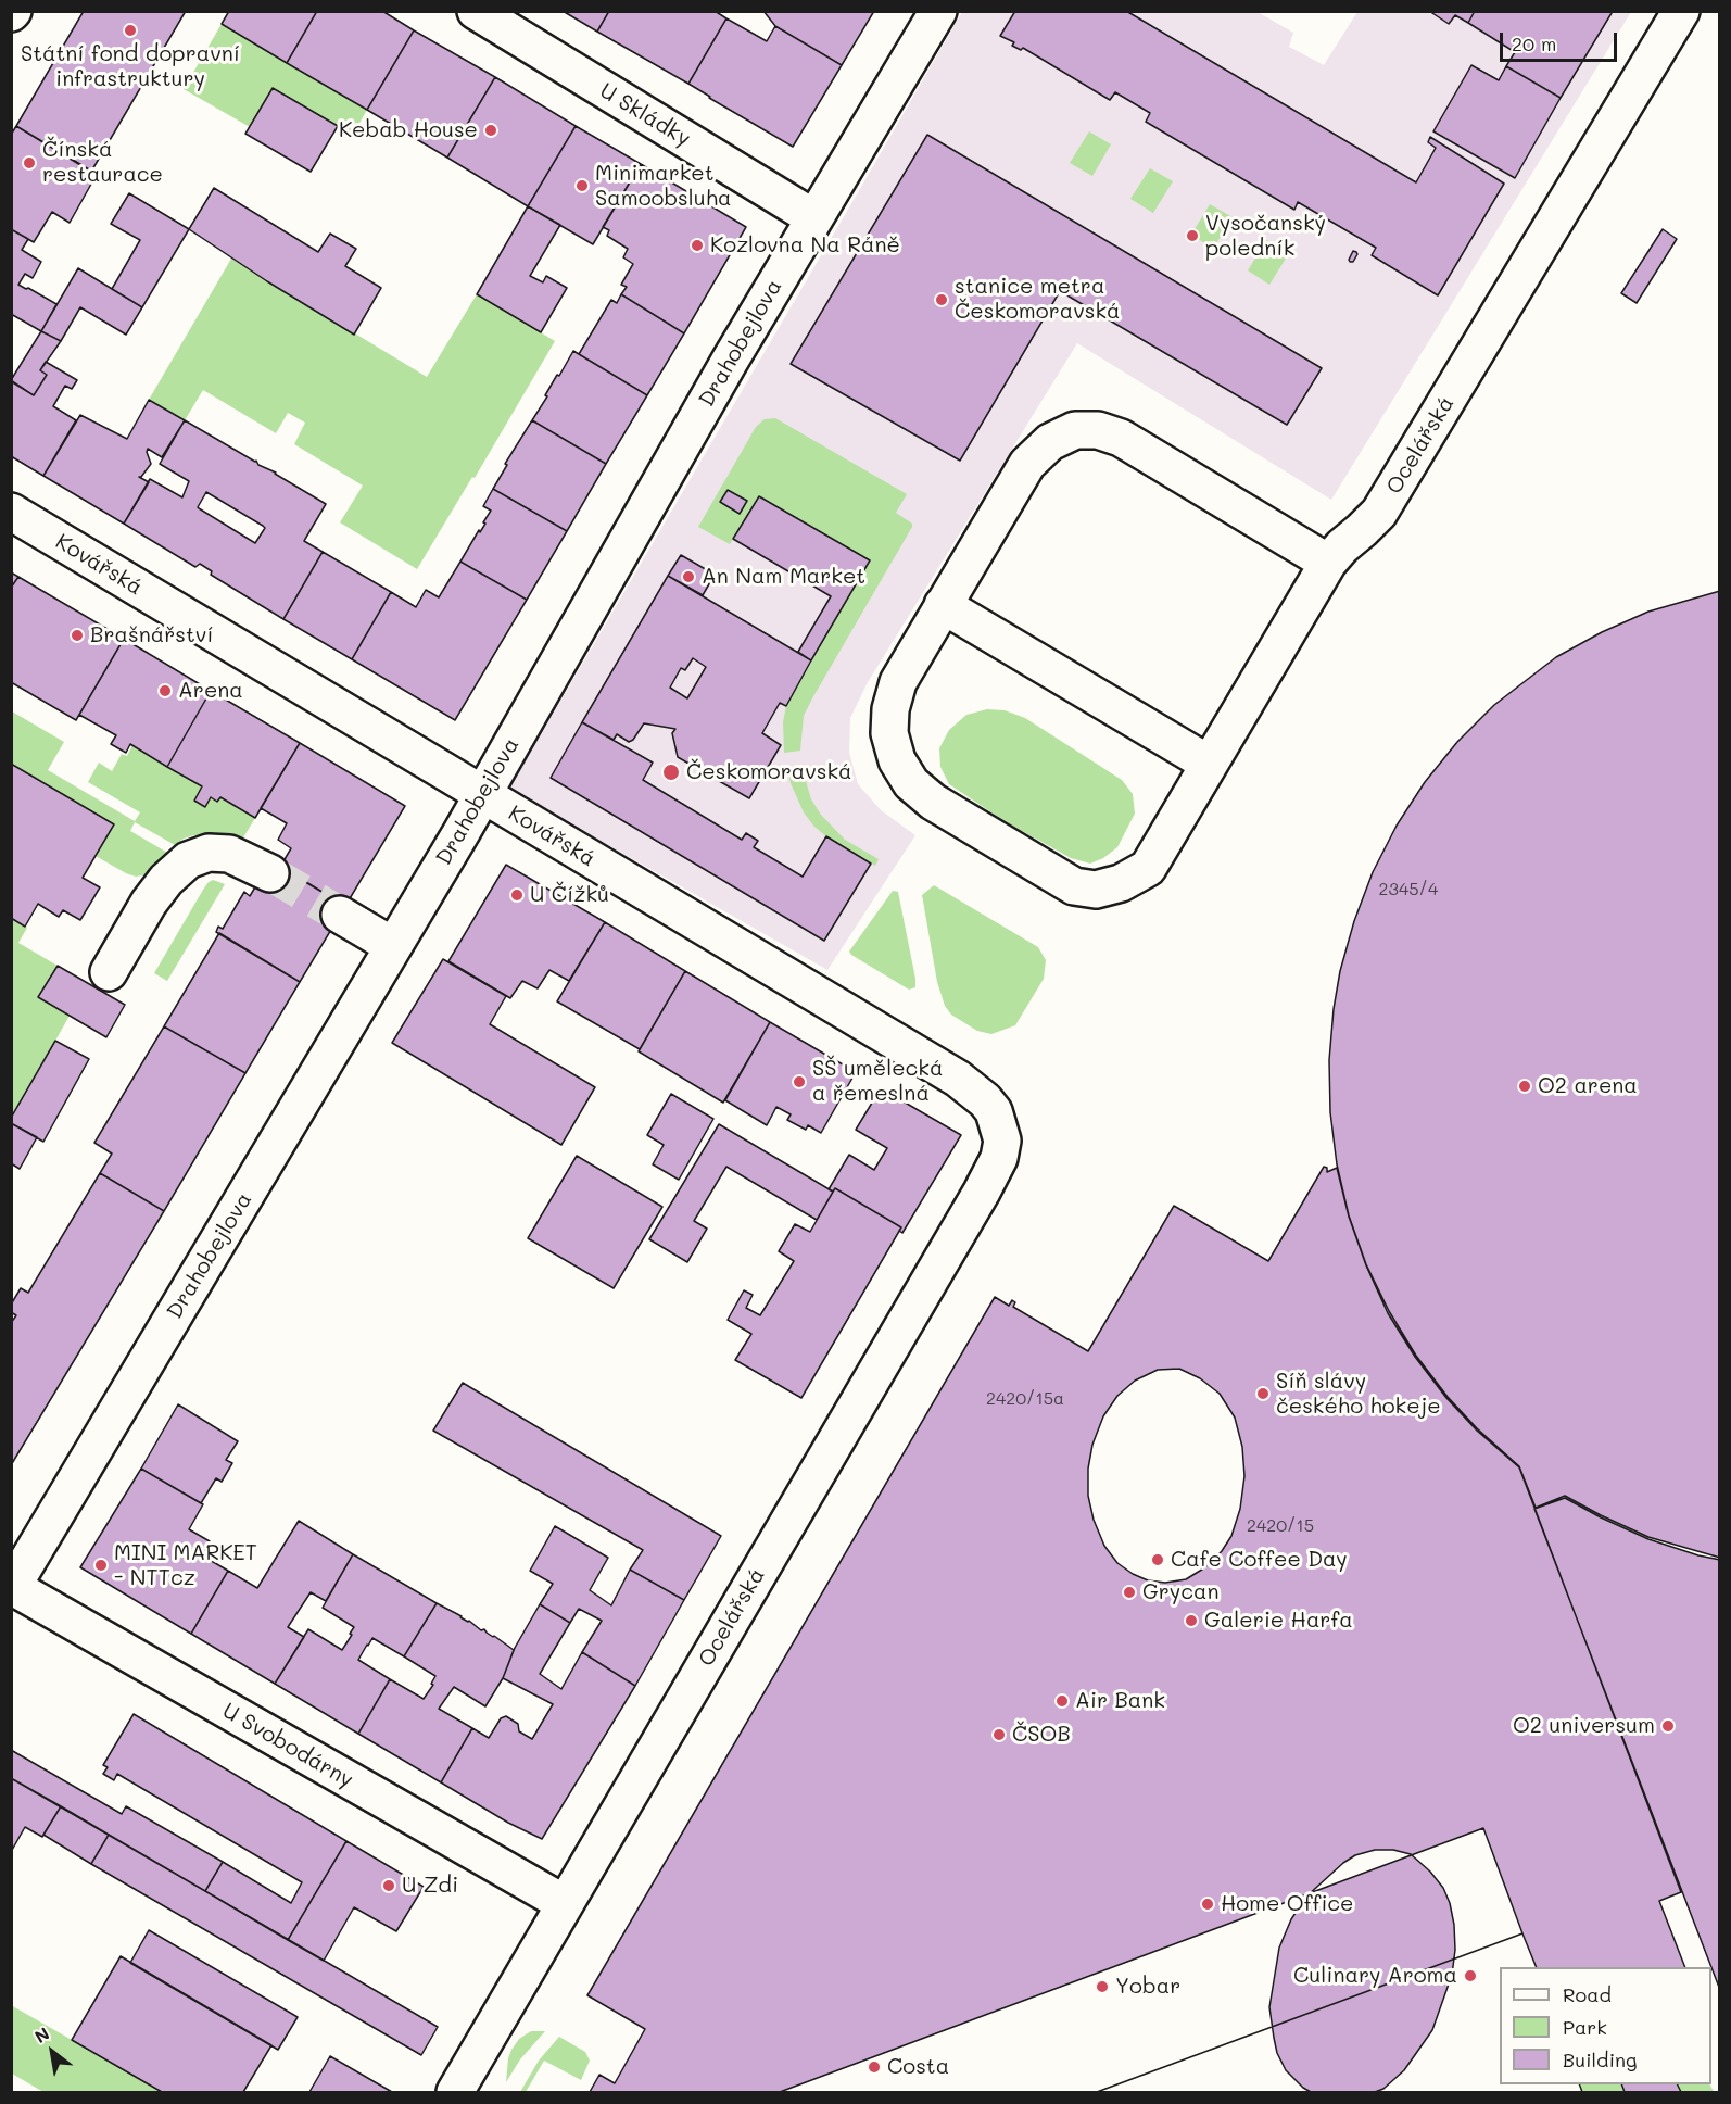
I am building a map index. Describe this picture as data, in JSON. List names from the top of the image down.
{
  "streets": {
    "street": [
      "U Skládky",
      "Drahobejlova",
      "Ocelářská",
      "Kovářská",
      "U Svobodárny"
    ]
  },
  "crossings": [
    ["U Skládky", "Drahobejlova"],
    ["Drahobejlova", "Kovářská"],
    ["Drahobejlova", "U Svobodárny"],
    ["Ocelářská", "Kovářská"],
    ["Ocelářská", "U Svobodárny"]
  ],
  "places": [
    "Státní fond dopravní infrastruktury",
    "Kebab House",
    "Čínská restaurace",
    "Minimarket Samoobsluha",
    "Vysočanský poledník",
    "Kozlovna Na Ráně",
    "stanice metra Českomoravská",
    "An Nam Market",
    "Brašnářství",
    "Arena",
    "Českomoravská",
    "U Čížků",
    "SŠ umělecká a řemeslná",
    "O2 arena",
    "Síň slávy českého hokeje",
    "Cafe Coffee Day",
    "MINI MARKET - NTTcz",
    "Grycan",
    "Galerie Harfa",
    "Air Bank",
    "O2 universum",
    "ČSOB",
    "U Zdi",
    "Home Office",
    "Culinary Aroma",
    "Yobar",
    "Costa"
  ],
  "house_numbers": ["2345/4", "2420/15a", "2420/15"],
  "legend": ["Road", "Park", "Building"],
  "scale_bar": "20 m",
  "north": "top left"
}
